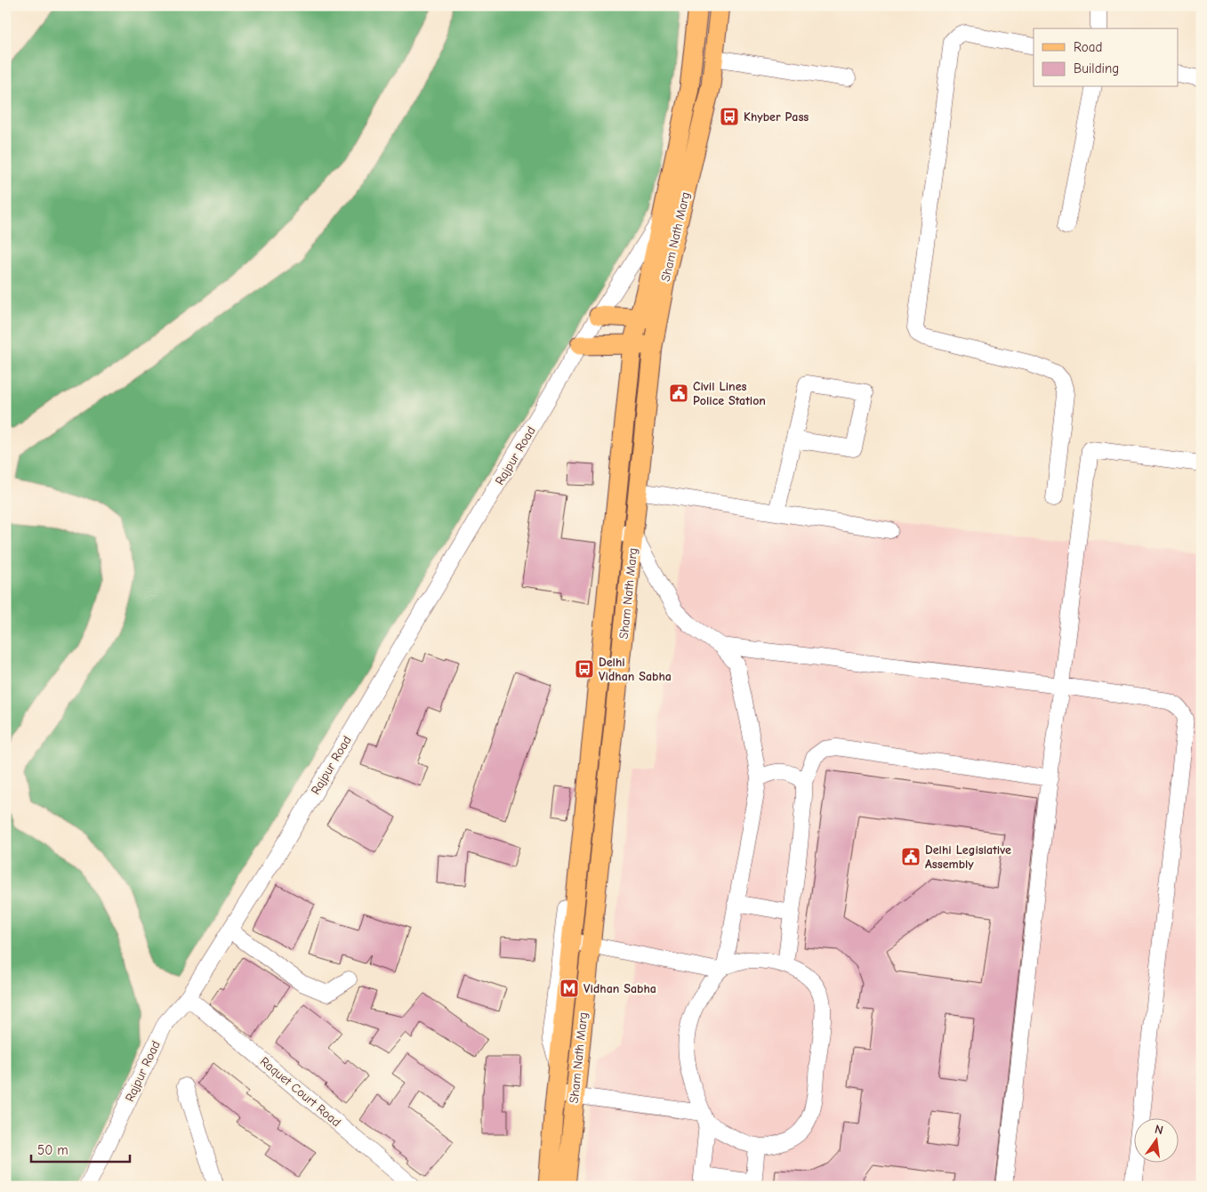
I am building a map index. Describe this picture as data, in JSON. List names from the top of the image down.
{
  "streets": {
    "main road": ["Sham Nath Marg"],
    "street": ["Rajpur Road", "Raquet Court Road"]
  },
  "crossings": [
    ["Sham Nath Marg", "Rajpur Road"],
    ["Rajpur Road", "Raquet Court Road"]
  ],
  "places": {
    "bus stop": ["Khyber Pass", "Delhi Vidhan Sabha"],
    "public building": ["Civil Lines Police Station", "Delhi Legislative Assembly"],
    "metro station": ["Vidhan Sabha"]
  },
  "legend": ["Road", "Building"],
  "scale_bar": "50 m",
  "north": "top"
}
